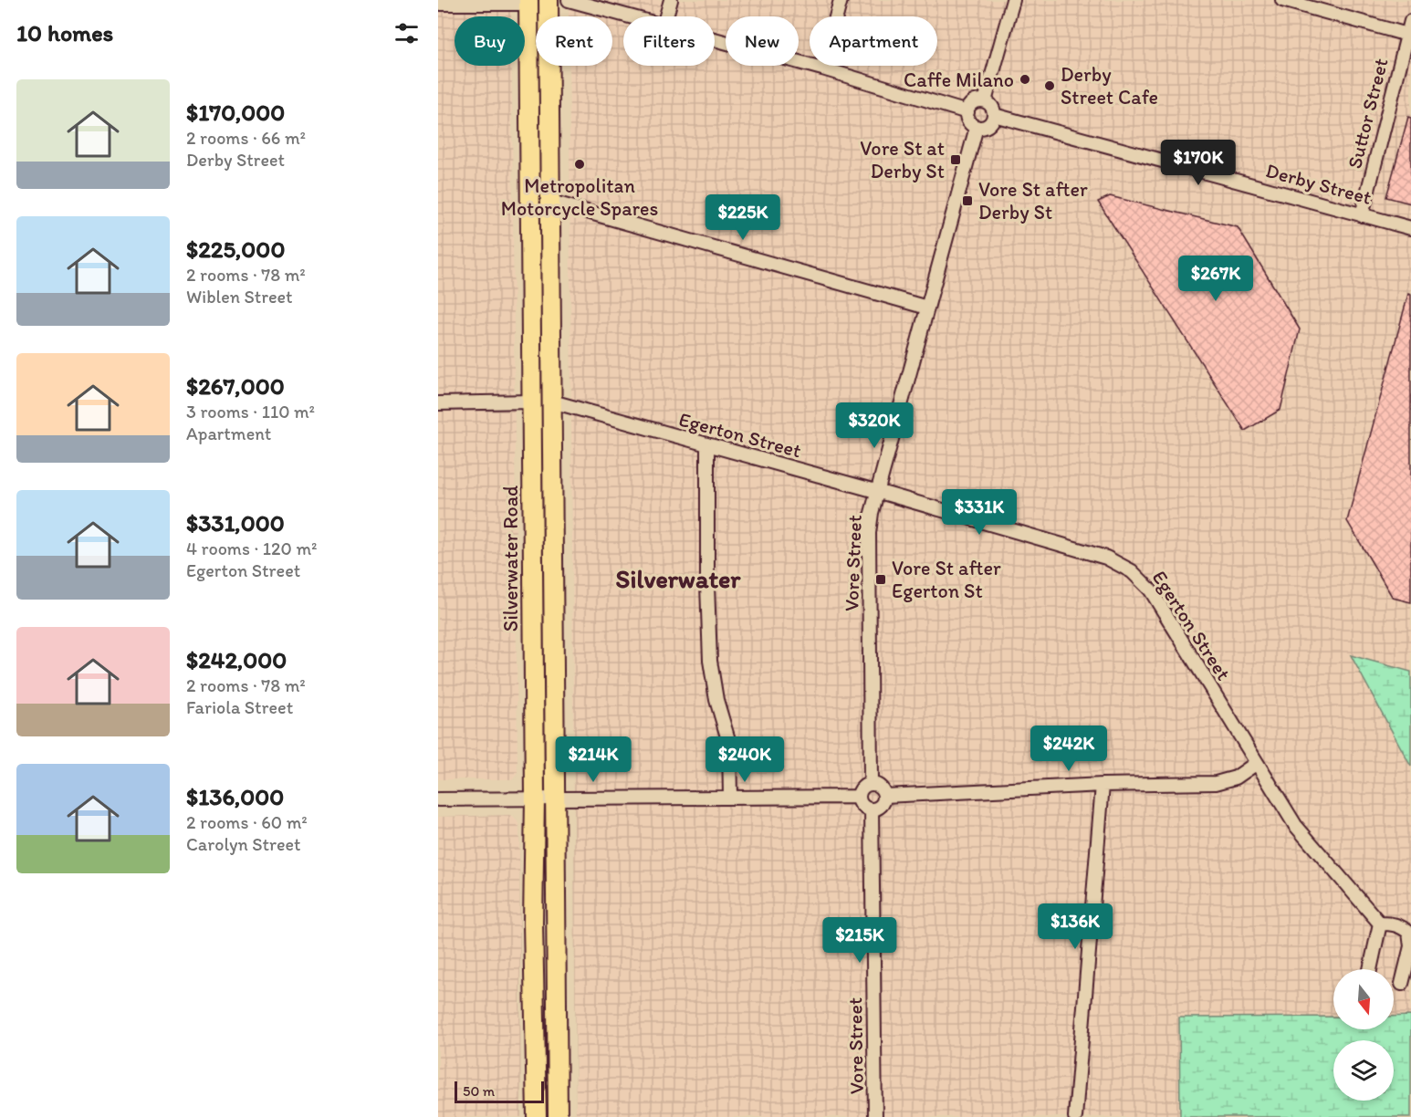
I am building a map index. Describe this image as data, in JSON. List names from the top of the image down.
{
  "streets": {
    "highway": ["Silverwater Road"],
    "street": [
      "Suttor Street",
      "Derby Street",
      "Egerton Street",
      "Vore Street"
    ]
  },
  "crossings": [
    ["Suttor Street", "Derby Street"],
    ["Derby Street", "Vore Street"],
    ["Egerton Street", "Silverwater Road"],
    ["Egerton Street", "Vore Street"]
  ],
  "districts": ["Silverwater"],
  "places": {
    "other": ["Caffe Milano", "Derby Street Cafe", "Metropolitan Motorcycle Spares"],
    "transit": ["Vore St at Derby St", "Vore St after Derby St", "Vore St after Egerton St"]
  },
  "scale_bar": "50 m",
  "north": "bottom",
  "page": {
    "heading": "10 homes",
    "chip": [
      "Buy",
      "Rent",
      "Filters",
      "New",
      "Apartment"
    ],
    "list": [
      {
        "name": "$170,000",
        "note": "2 rooms · 66 m² · Derby Street"
      },
      {
        "name": "$225,000",
        "note": "2 rooms · 78 m² · Wiblen Street"
      },
      {
        "name": "$267,000",
        "note": "3 rooms · 110 m² · Apartment"
      },
      {
        "name": "$331,000",
        "note": "4 rooms · 120 m² · Egerton Street"
      },
      {
        "name": "$242,000",
        "note": "2 rooms · 78 m² · Fariola Street"
      },
      {
        "name": "$136,000",
        "note": "2 rooms · 60 m² · Carolyn Street"
      }
    ],
    "price": [
      "$170K",
      "$225K",
      "$267K",
      "$320K",
      "$331K",
      "$242K",
      "$214K",
      "$240K",
      "$136K",
      "$215K"
    ],
    "scale": "50 m"
  }
}
